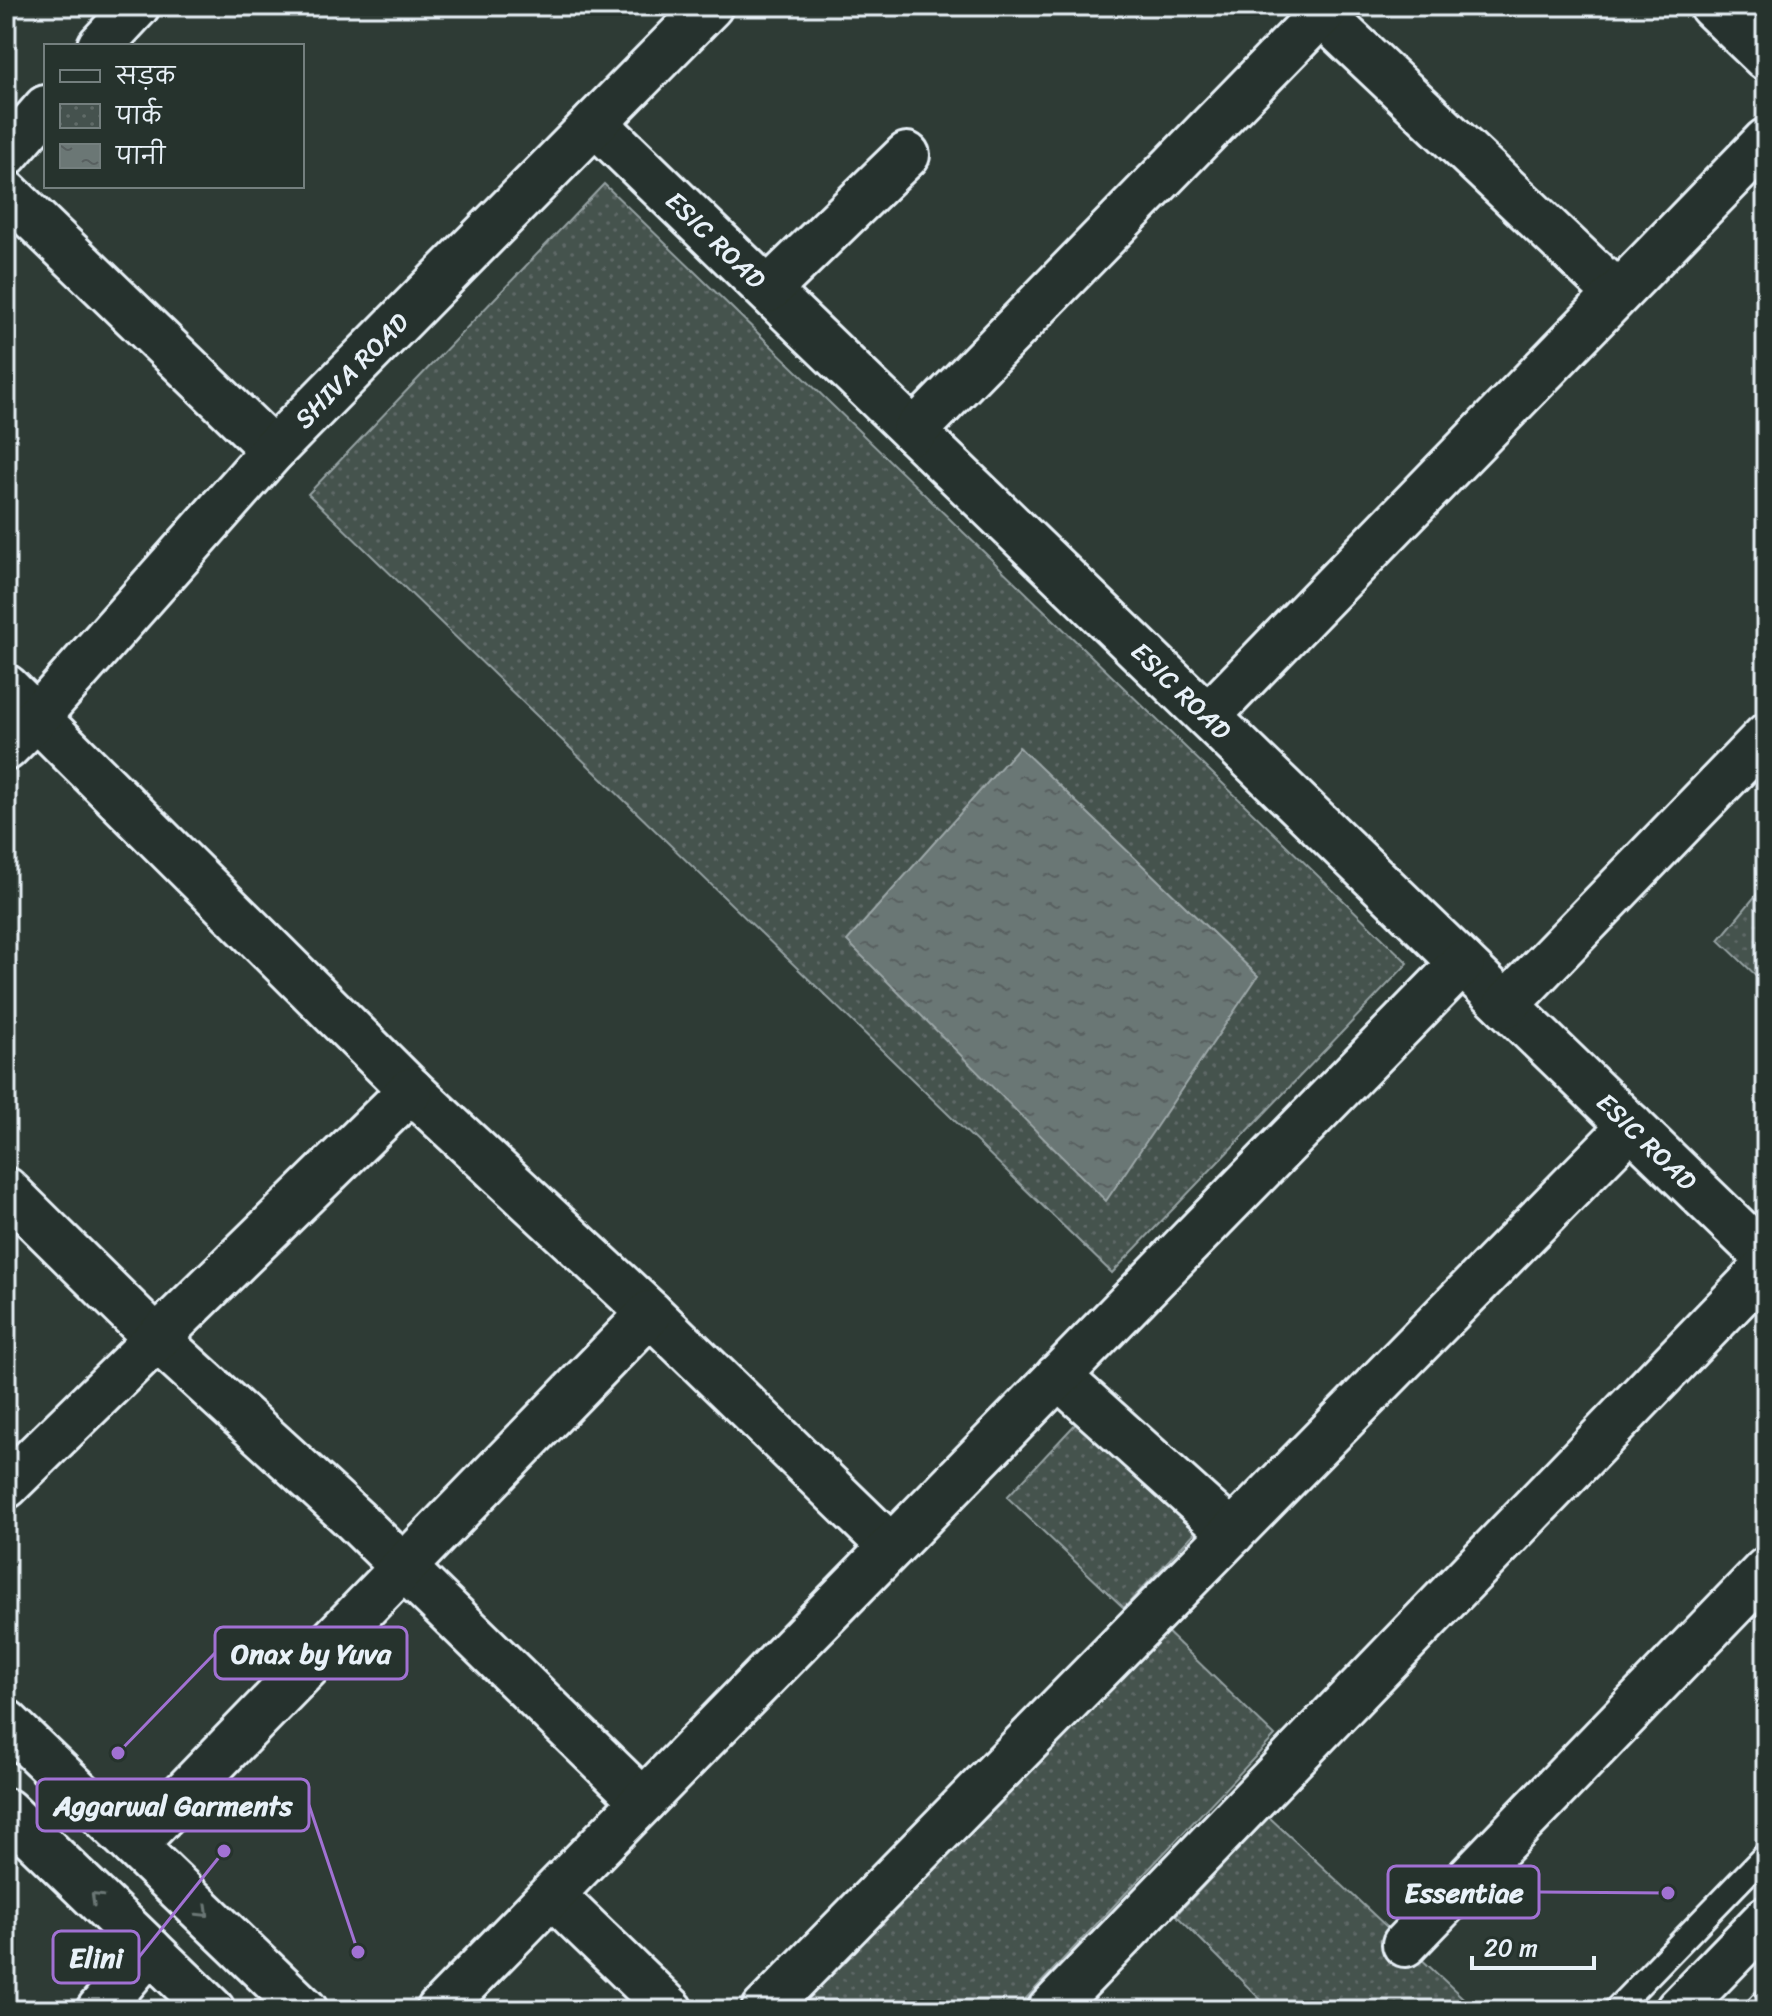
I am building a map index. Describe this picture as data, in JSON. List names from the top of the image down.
{
  "streets": {
    "street": ["ESIC ROAD", "SHIVA ROAD"]
  },
  "crossings": [
    ["ESIC ROAD", "SHIVA ROAD"]
  ],
  "places": [
    "Onax by Yuva",
    "Elini",
    "Essentiae",
    "Aggarwal Garments"
  ],
  "legend": ["सड़क", "पार्क", "पानी"],
  "scale_bar": "20 m"
}
